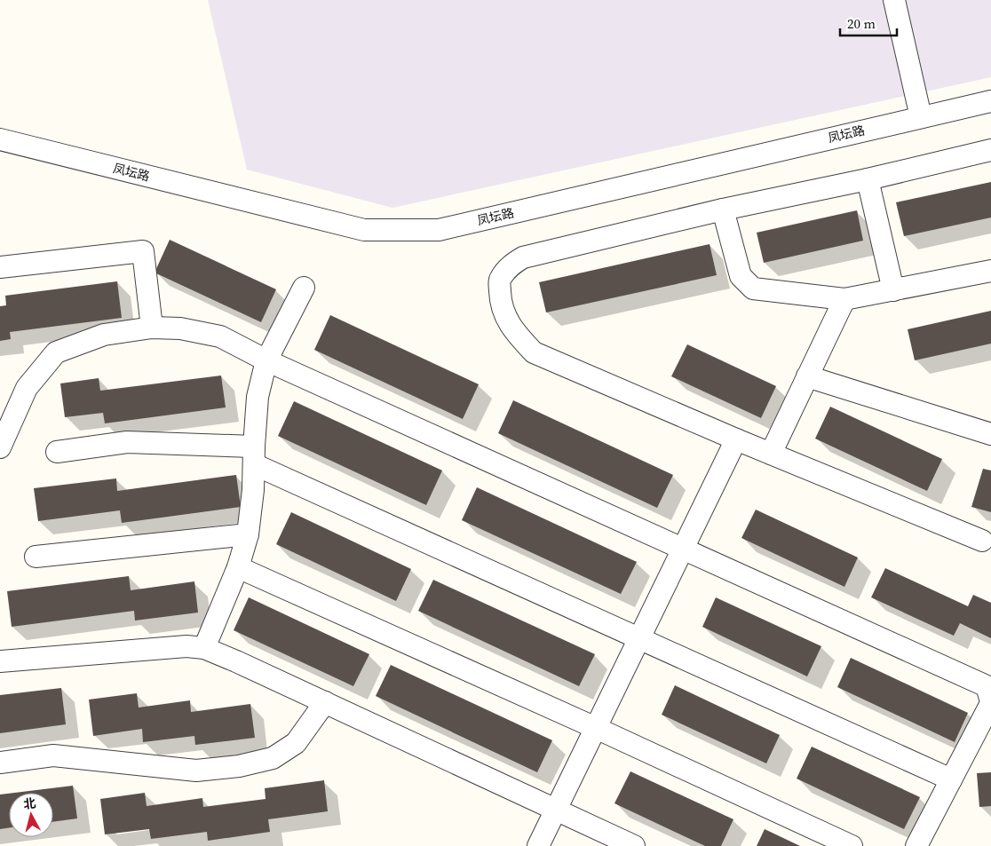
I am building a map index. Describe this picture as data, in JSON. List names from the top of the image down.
{
  "streets": {
    "street": ["凤坛路"]
  },
  "scale_bar": "20 m",
  "north": "top"
}
